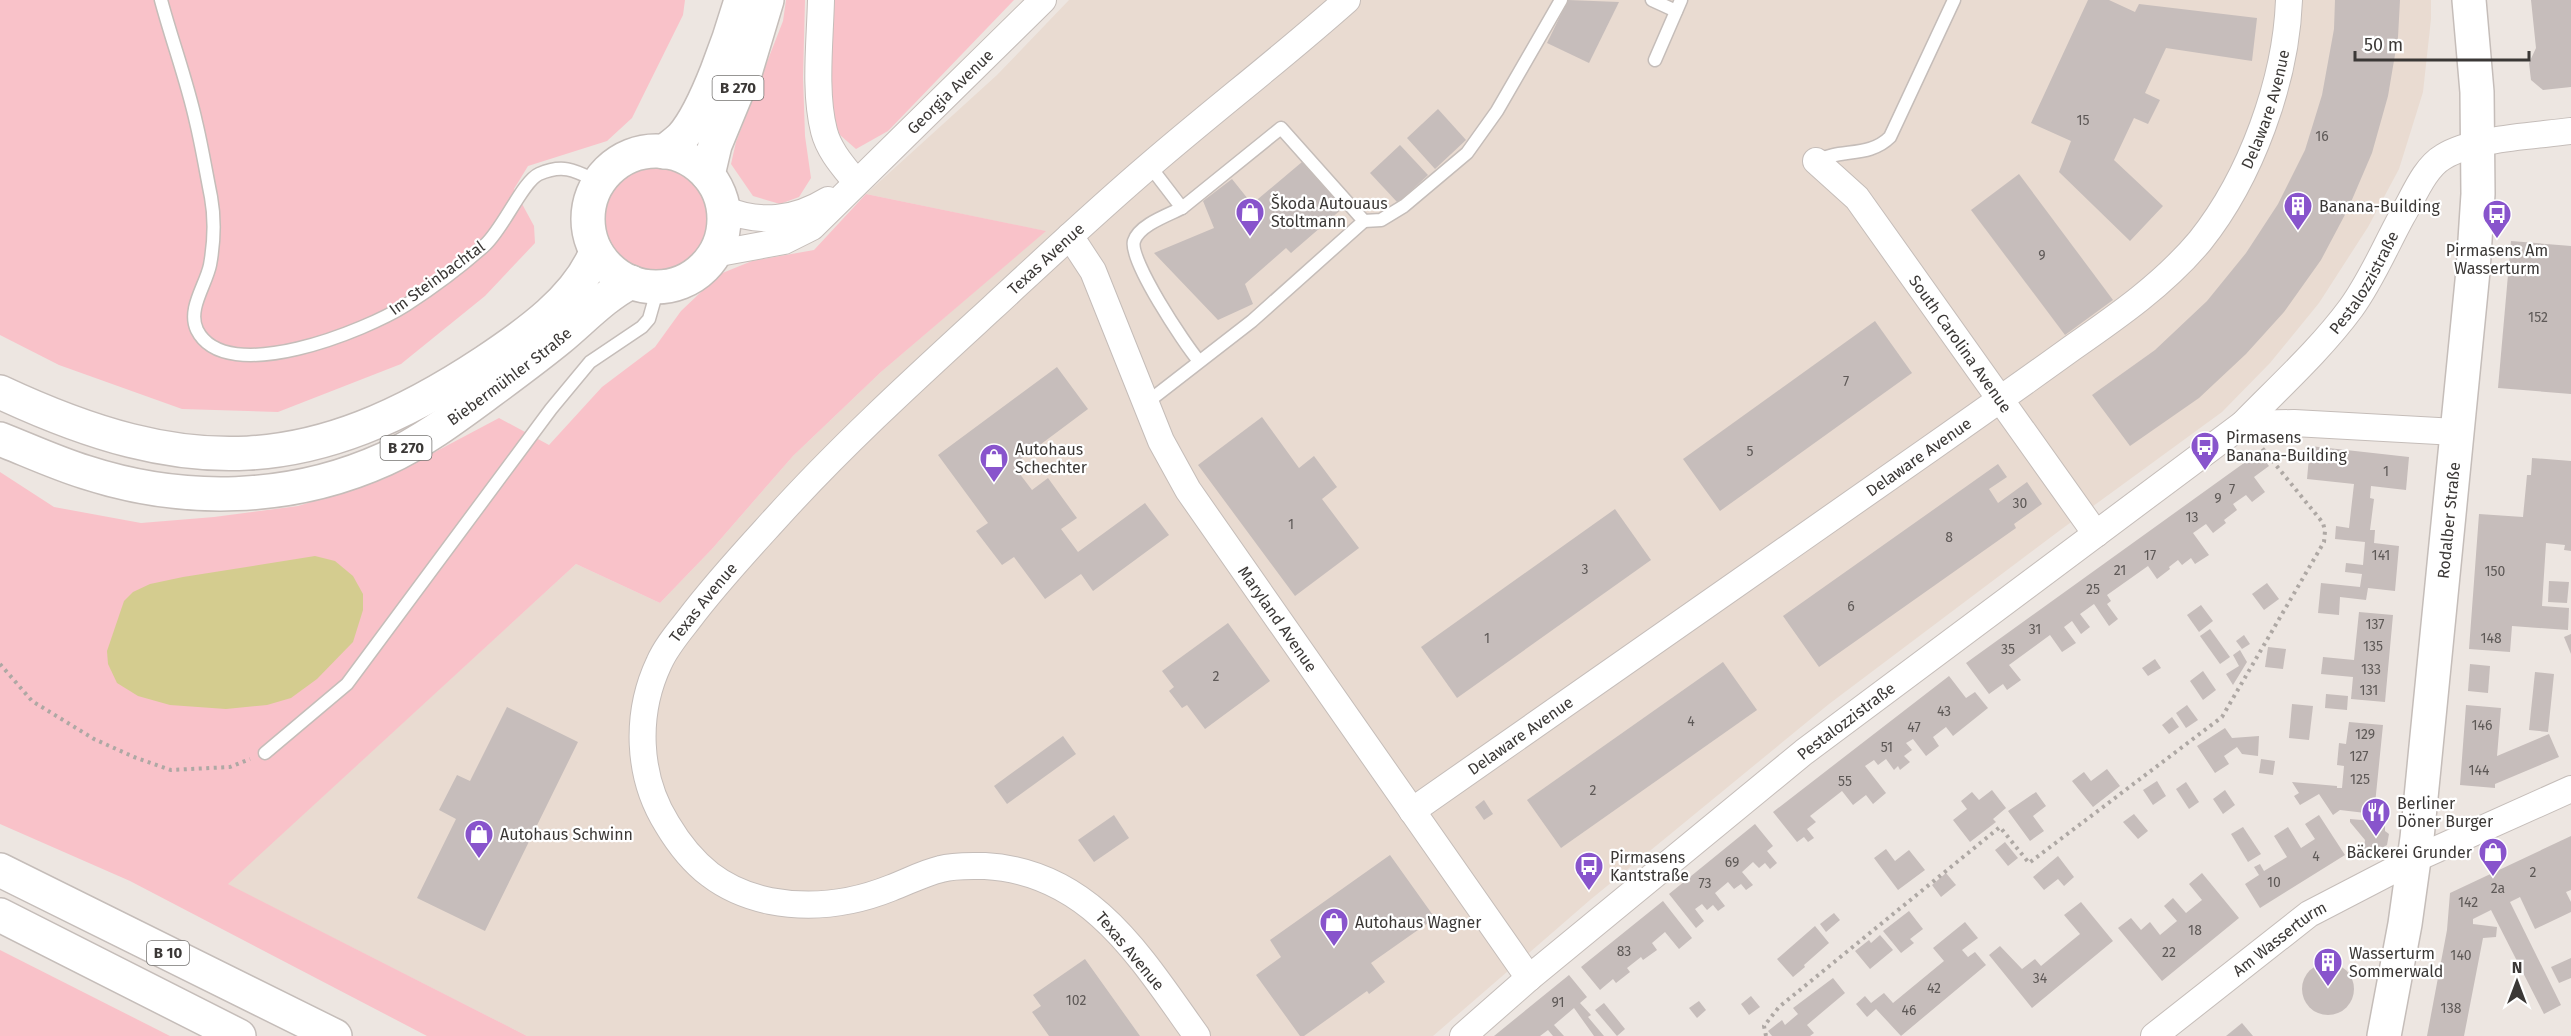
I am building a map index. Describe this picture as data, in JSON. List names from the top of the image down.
{
  "streets": {
    "main road": [
      "B 270",
      "Biebermühler Straße",
      "Rodalber Straße",
      "B 10"
    ],
    "street": [
      "Georgia Avenue",
      "Delaware Avenue",
      "Texas Avenue",
      "Pestalozzistraße",
      "South Carolina Avenue",
      "Maryland Avenue",
      "Am Wasserturm"
    ],
    "lane": ["Im Steinbachtal"]
  },
  "crossings": [
    ["B 270", "Georgia Avenue"],
    ["B 270", "Im Steinbachtal"],
    ["B 270", "Biebermühler Straße"],
    ["Georgia Avenue", "Im Steinbachtal"],
    ["Georgia Avenue", "Biebermühler Straße"],
    ["Delaware Avenue", "South Carolina Avenue"],
    ["Delaware Avenue", "Maryland Avenue"],
    ["Texas Avenue", "Maryland Avenue"],
    ["Im Steinbachtal", "Biebermühler Straße"],
    ["Pestalozzistraße", "South Carolina Avenue"],
    ["Pestalozzistraße", "Rodalber Straße"],
    ["Pestalozzistraße", "Maryland Avenue"],
    ["Rodalber Straße", "Am Wasserturm"]
  ],
  "places": {
    "building": ["Banana-Building", "Wasserturm Sommerwald"],
    "shop": [
      "Škoda Autouaus Stoltmann",
      "Autohaus Schechter",
      "Autohaus Schwinn",
      "Bäckerei Grunder",
      "Autohaus Wagner"
    ],
    "bus stop": ["Pirmasens Am Wasserturm", "Pirmasens Banana-Building", "Pirmasens Kantstraße"],
    "restaurant": ["Berliner Döner Burger"]
  },
  "house_numbers": [
    "15",
    "16",
    "9",
    "152",
    "7",
    "5",
    "1",
    "7",
    "9",
    "30",
    "13",
    "1",
    "8",
    "17",
    "141",
    "3",
    "21",
    "150",
    "25",
    "6",
    "137",
    "31",
    "1",
    "148",
    "135",
    "35",
    "133",
    "2",
    "131",
    "43",
    "4",
    "146",
    "47",
    "129",
    "51",
    "127",
    "144",
    "125",
    "55",
    "2",
    "4",
    "69",
    "2",
    "10",
    "73",
    "2a",
    "142",
    "18",
    "83",
    "22",
    "140",
    "34",
    "42",
    "102",
    "91",
    "138",
    "46"
  ],
  "scale_bar": "50 m",
  "north": "top"
}
